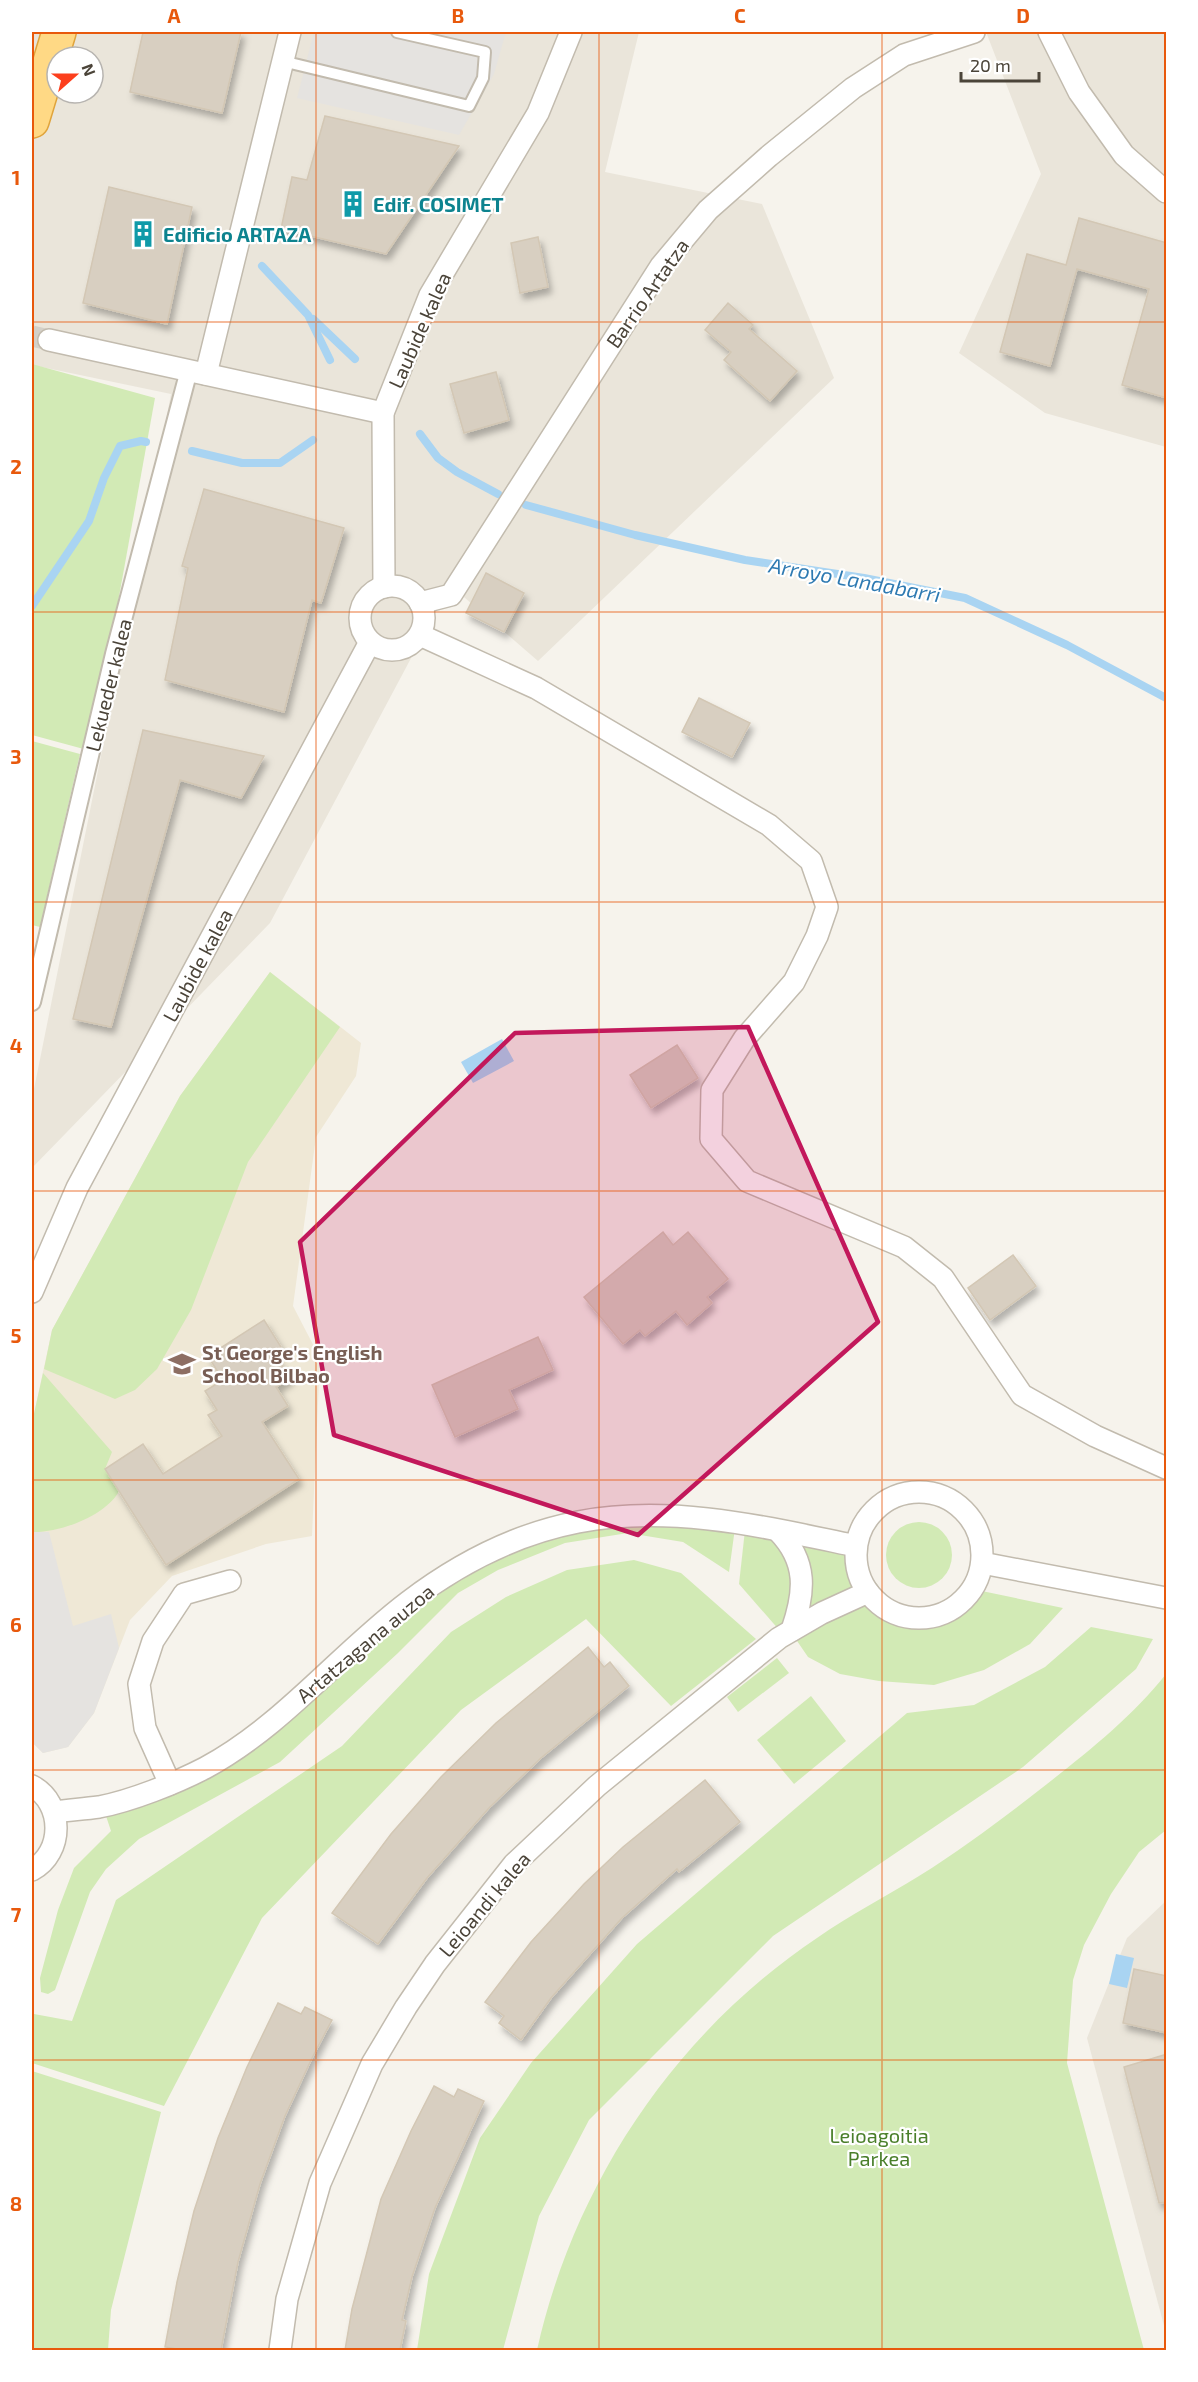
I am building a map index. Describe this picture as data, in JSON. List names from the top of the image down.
{
  "streets": {
    "street": [
      "Barrio Artatza",
      "Laubide kalea",
      "Lekueder kalea",
      "Artatzagana auzoa",
      "Leioandi kalea"
    ]
  },
  "crossings": [
    ["Barrio Artatza", "Laubide kalea"],
    ["Artatzagana auzoa", "Leioandi kalea"]
  ],
  "water": ["Arroyo Landabarri"],
  "parks": ["Leioagoitia Parkea"],
  "places": {
    "building": ["Edif. COSIMET", "Edificio ARTAZA"],
    "school or university": ["St George's English School Bilbao"]
  },
  "scale_bar": "20 m",
  "north": "right",
  "grid": {
    "columns": [
      "A",
      "B",
      "C",
      "D"
    ],
    "rows": [
      "1",
      "2",
      "3",
      "4",
      "5",
      "6",
      "7",
      "8"
    ]
  }
}
